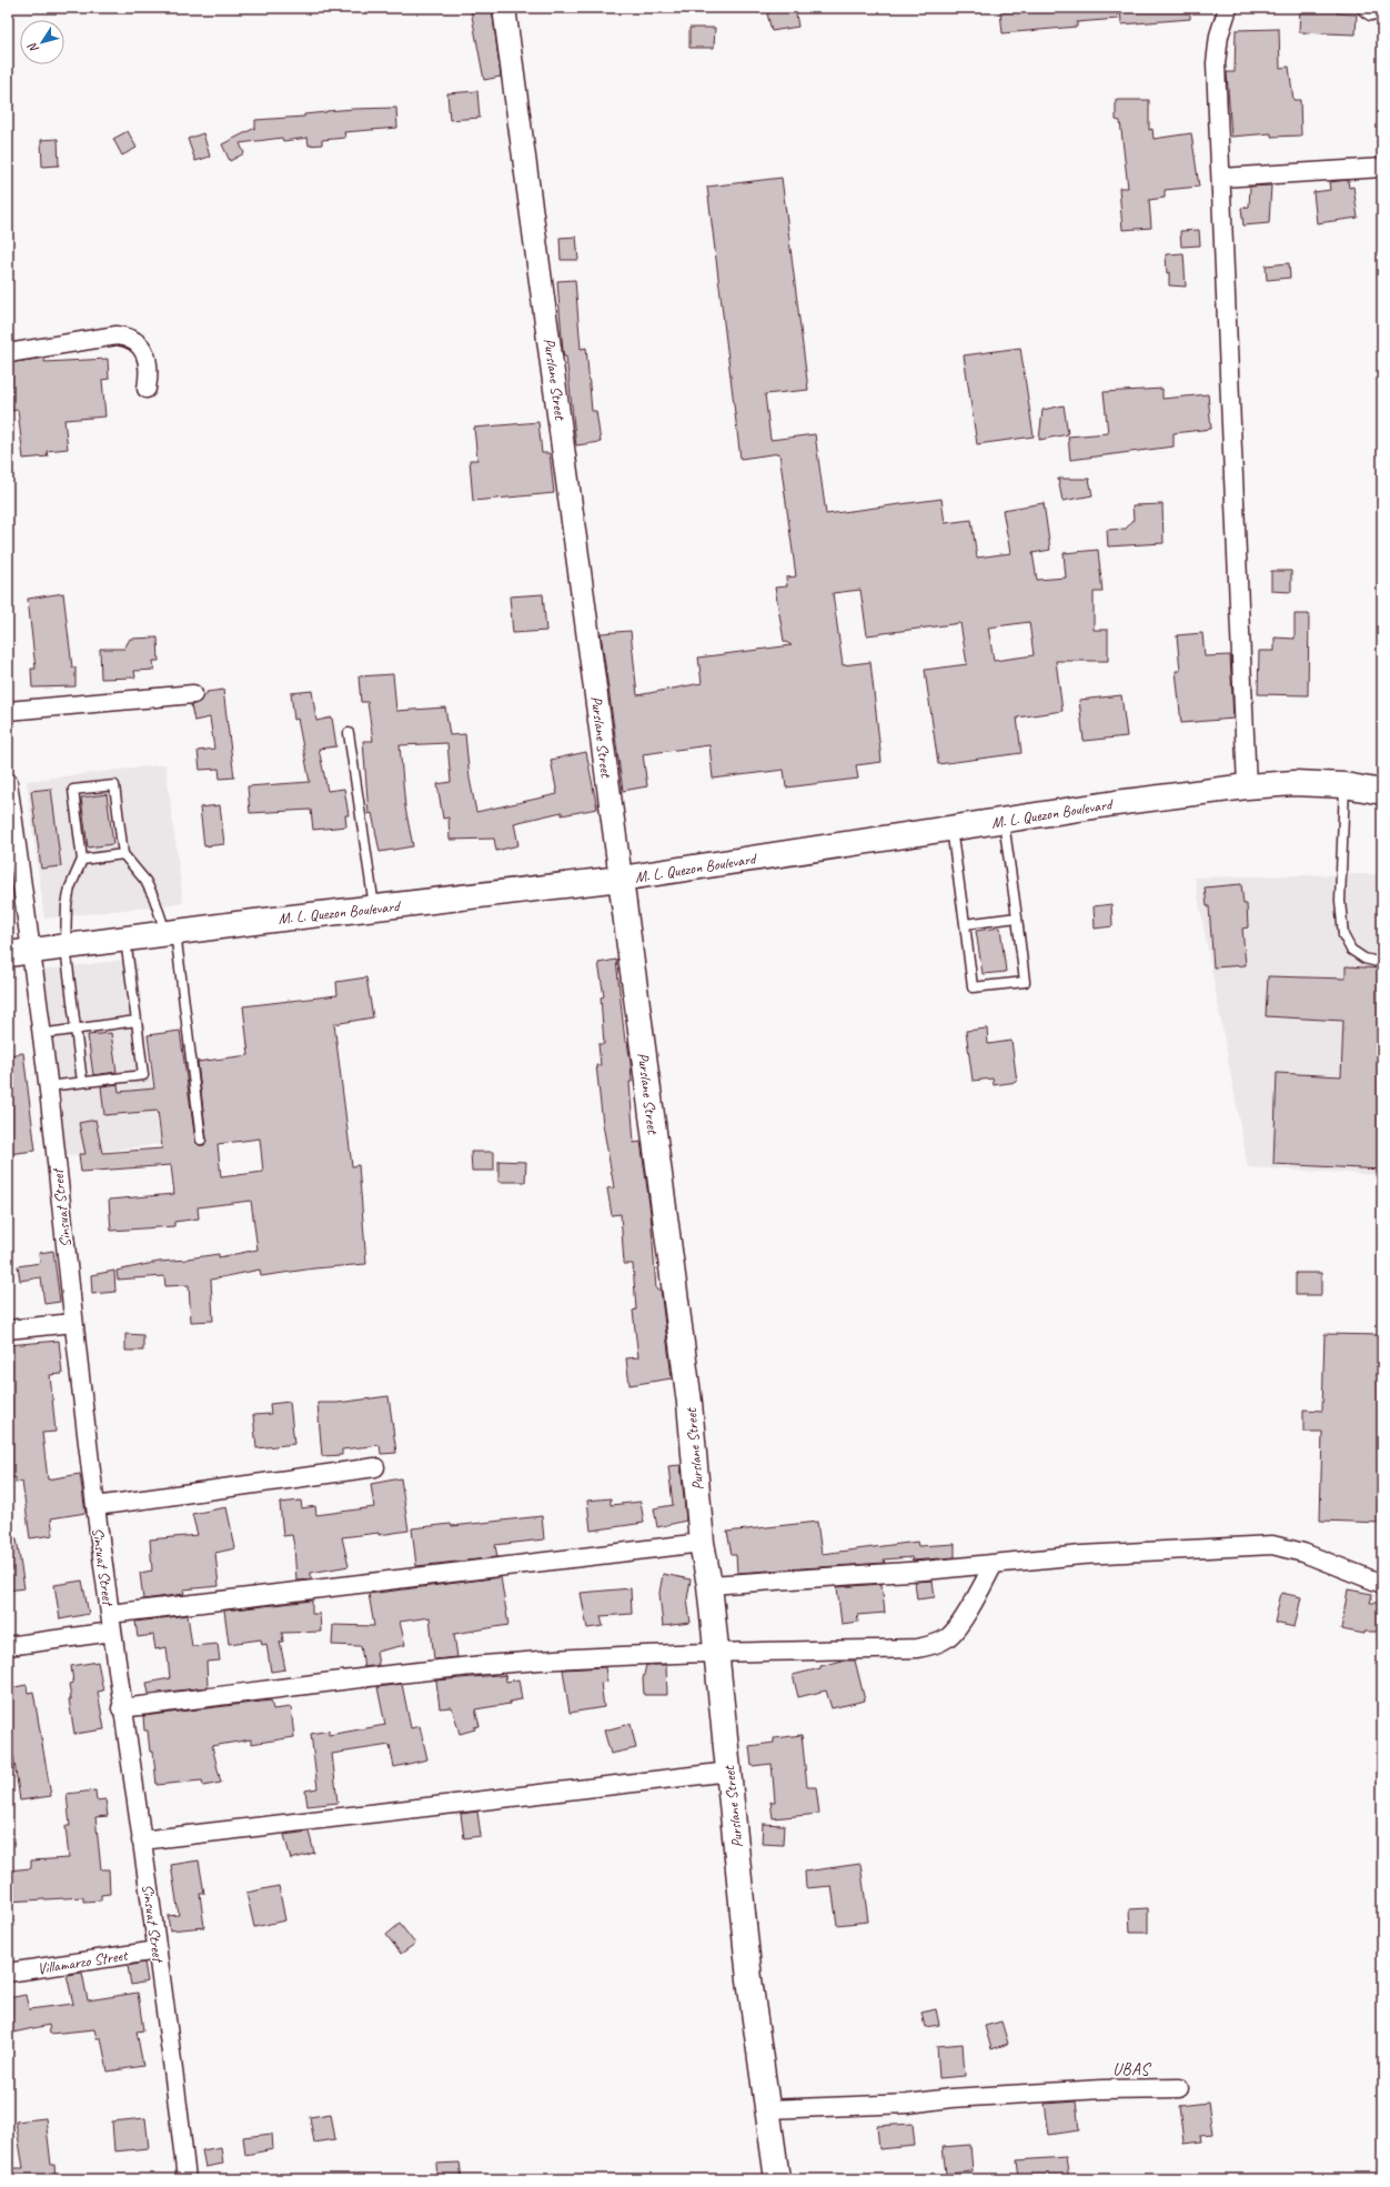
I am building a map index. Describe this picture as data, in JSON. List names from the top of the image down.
{
  "streets": {
    "main road": ["Purslane Street", "M. L. Quezon Boulevard"],
    "street": ["Sinsuat Street", "Villamarzo Street"]
  },
  "crossings": [
    ["Purslane Street", "M. L. Quezon Boulevard"],
    ["M. L. Quezon Boulevard", "Sinsuat Street"],
    ["Sinsuat Street", "Villamarzo Street"]
  ],
  "districts": ["UBAS"],
  "north": "bottom left"
}
